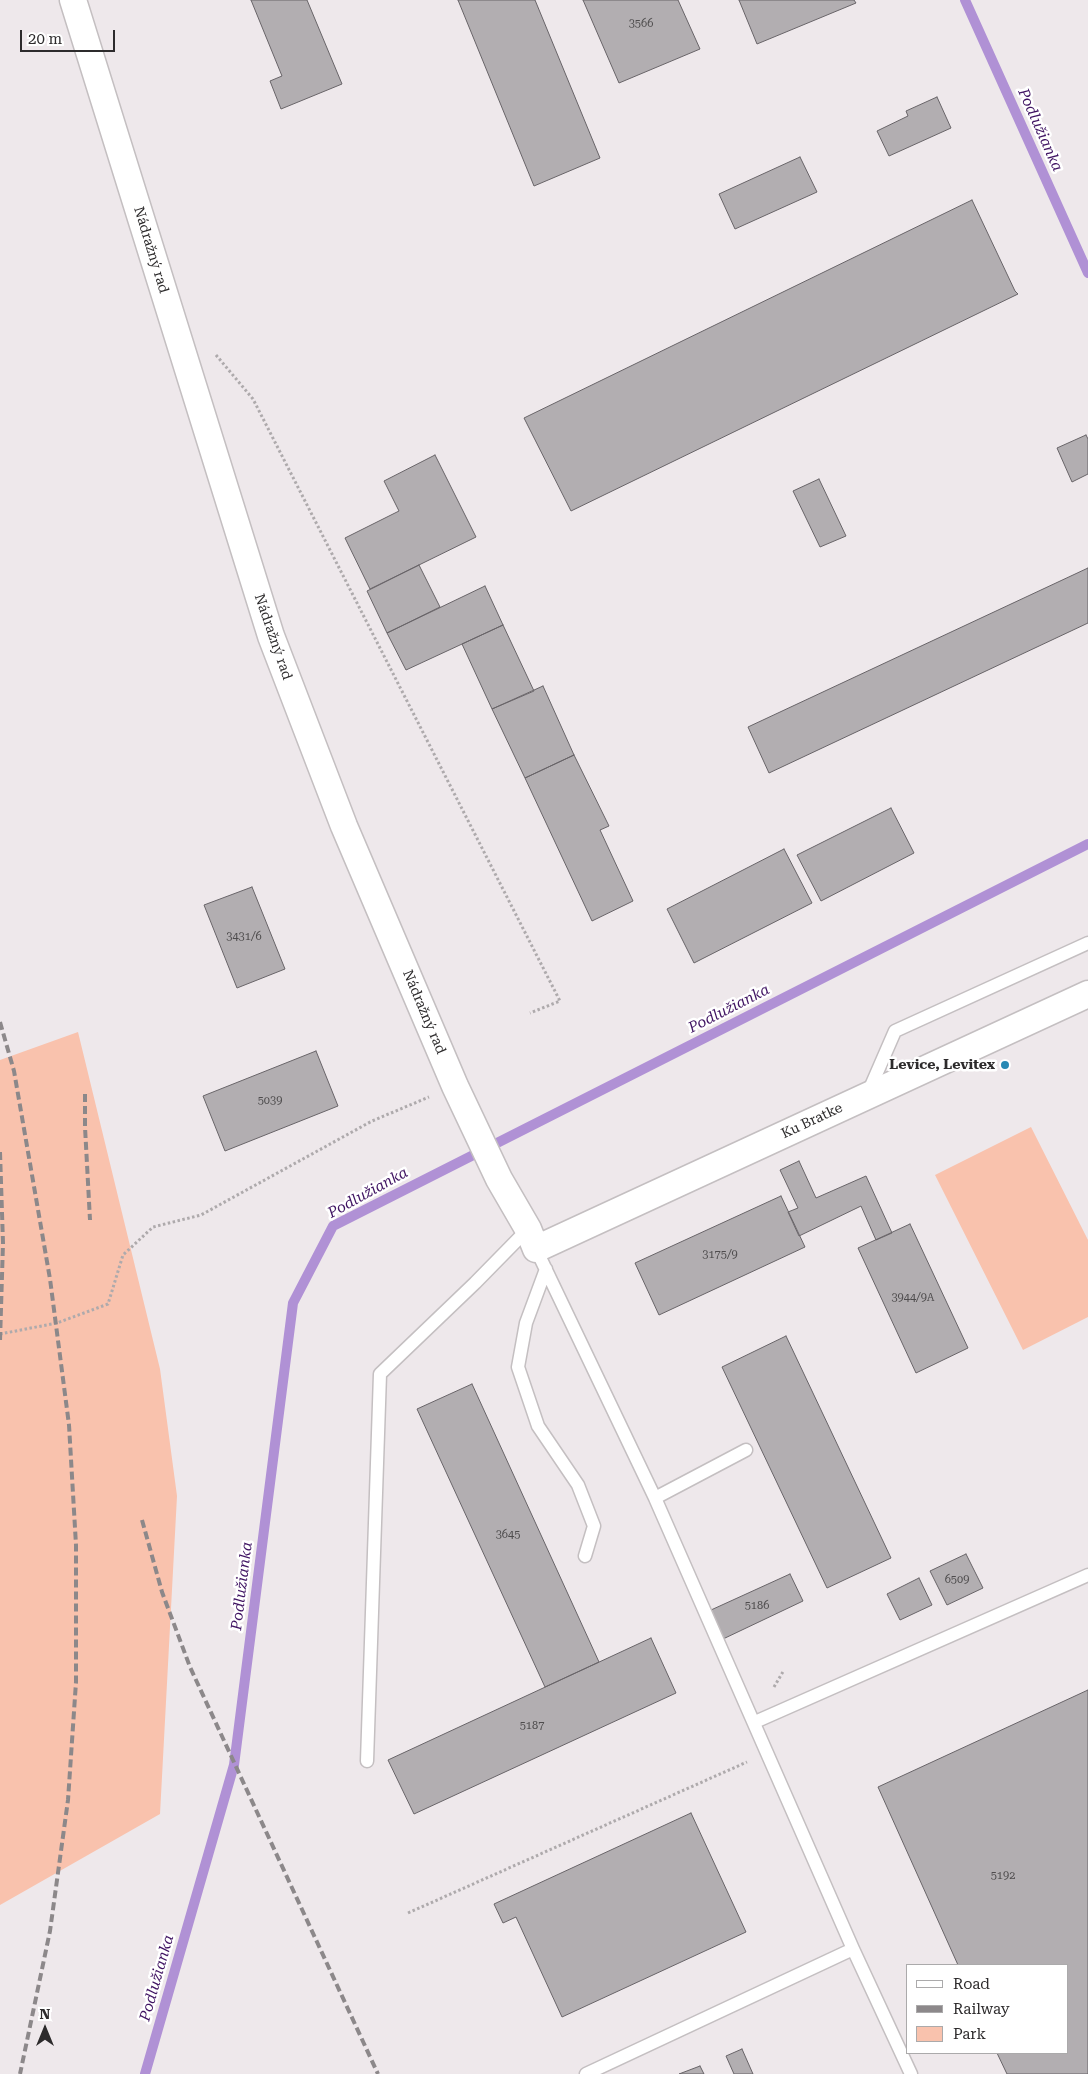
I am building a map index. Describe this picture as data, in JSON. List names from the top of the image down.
{
  "streets": {
    "street": ["Nádražný rad", "Ku Bratke"]
  },
  "crossings": [
    ["Nádražný rad", "Ku Bratke"]
  ],
  "water": ["Podlužianka"],
  "places": ["Levice, Levitex"],
  "house_numbers": [
    "3566",
    "3431/6",
    "5039",
    "3175/9",
    "3944/9A",
    "3645",
    "6509",
    "5186",
    "5187",
    "5192"
  ],
  "legend": ["Road", "Railway", "Park"],
  "scale_bar": "20 m",
  "north": "top"
}
